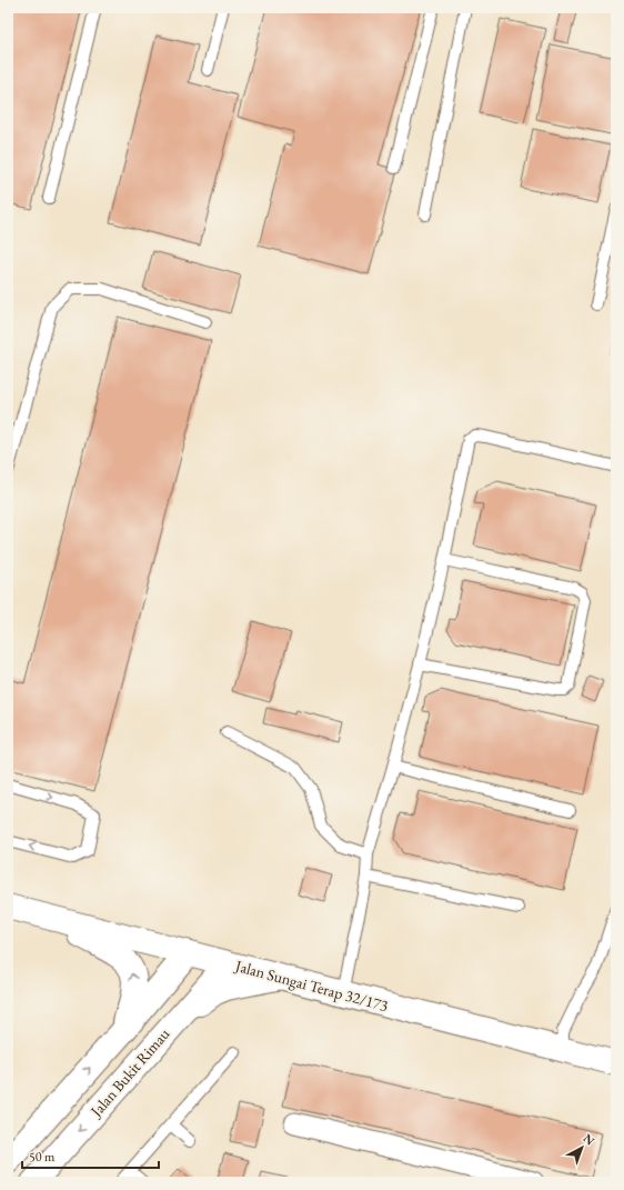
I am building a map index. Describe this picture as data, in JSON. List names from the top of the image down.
{
  "streets": {
    "street": ["Jalan Sungai Terap 32/173", "Jalan Bukit Rimau"]
  },
  "crossings": [
    ["Jalan Sungai Terap 32/173", "Jalan Bukit Rimau"]
  ],
  "scale_bar": "50 m",
  "north": "top right"
}
